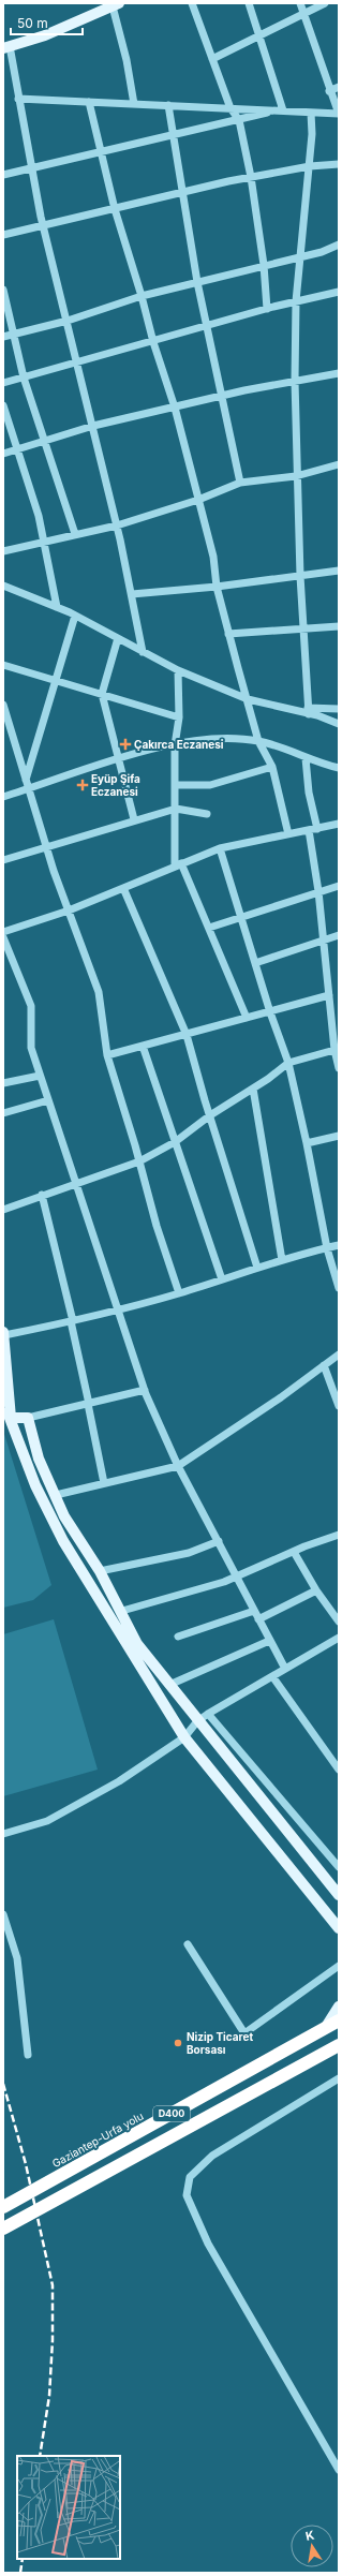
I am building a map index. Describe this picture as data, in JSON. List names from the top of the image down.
{
  "streets": {
    "highway": ["D400", "Gaziantep-Urfa yolu"]
  },
  "places": {
    "health": ["Çakırca Eczanesi", "Eyüp Şifa Eczanesi"],
    "other": ["Nizip Ticaret Borsası"]
  },
  "scale_bar": "50 m",
  "north": "top"
}
